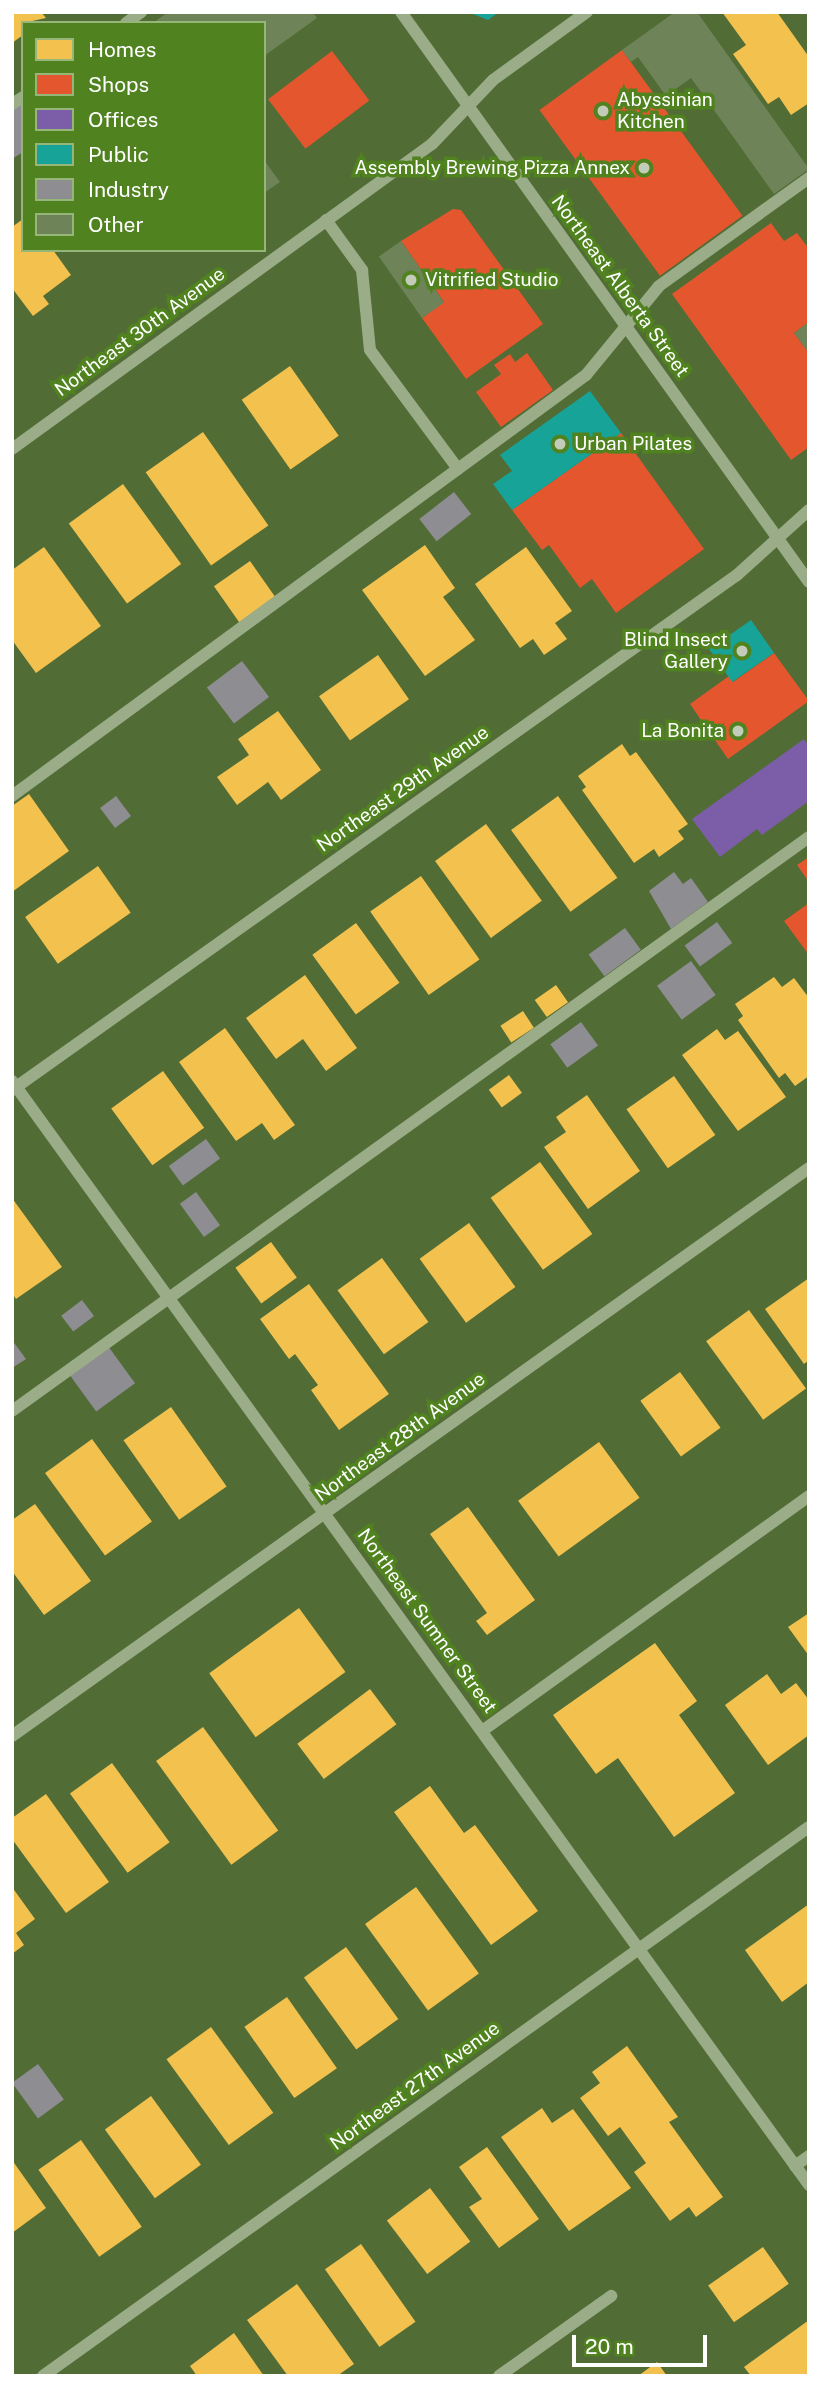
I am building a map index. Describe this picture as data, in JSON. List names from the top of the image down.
{
  "streets": {
    "street": [
      "Northeast Alberta Street",
      "Northeast 30th Avenue",
      "Northeast 29th Avenue",
      "Northeast 28th Avenue",
      "Northeast Sumner Street",
      "Northeast 27th Avenue"
    ]
  },
  "crossings": [
    ["Northeast Alberta Street", "Northeast 30th Avenue"],
    ["Northeast Alberta Street", "Northeast 29th Avenue"],
    ["Northeast 29th Avenue", "Northeast Sumner Street"],
    ["Northeast 28th Avenue", "Northeast Sumner Street"],
    ["Northeast Sumner Street", "Northeast 27th Avenue"]
  ],
  "places": [
    "Abyssinian Kitchen",
    "Assembly Brewing Pizza Annex",
    "Vitrified Studio",
    "Urban Pilates",
    "Blind Insect Gallery",
    "La Bonita"
  ],
  "legend": [
    "Homes",
    "Shops",
    "Offices",
    "Public",
    "Industry",
    "Other"
  ],
  "scale_bar": "20 m"
}
